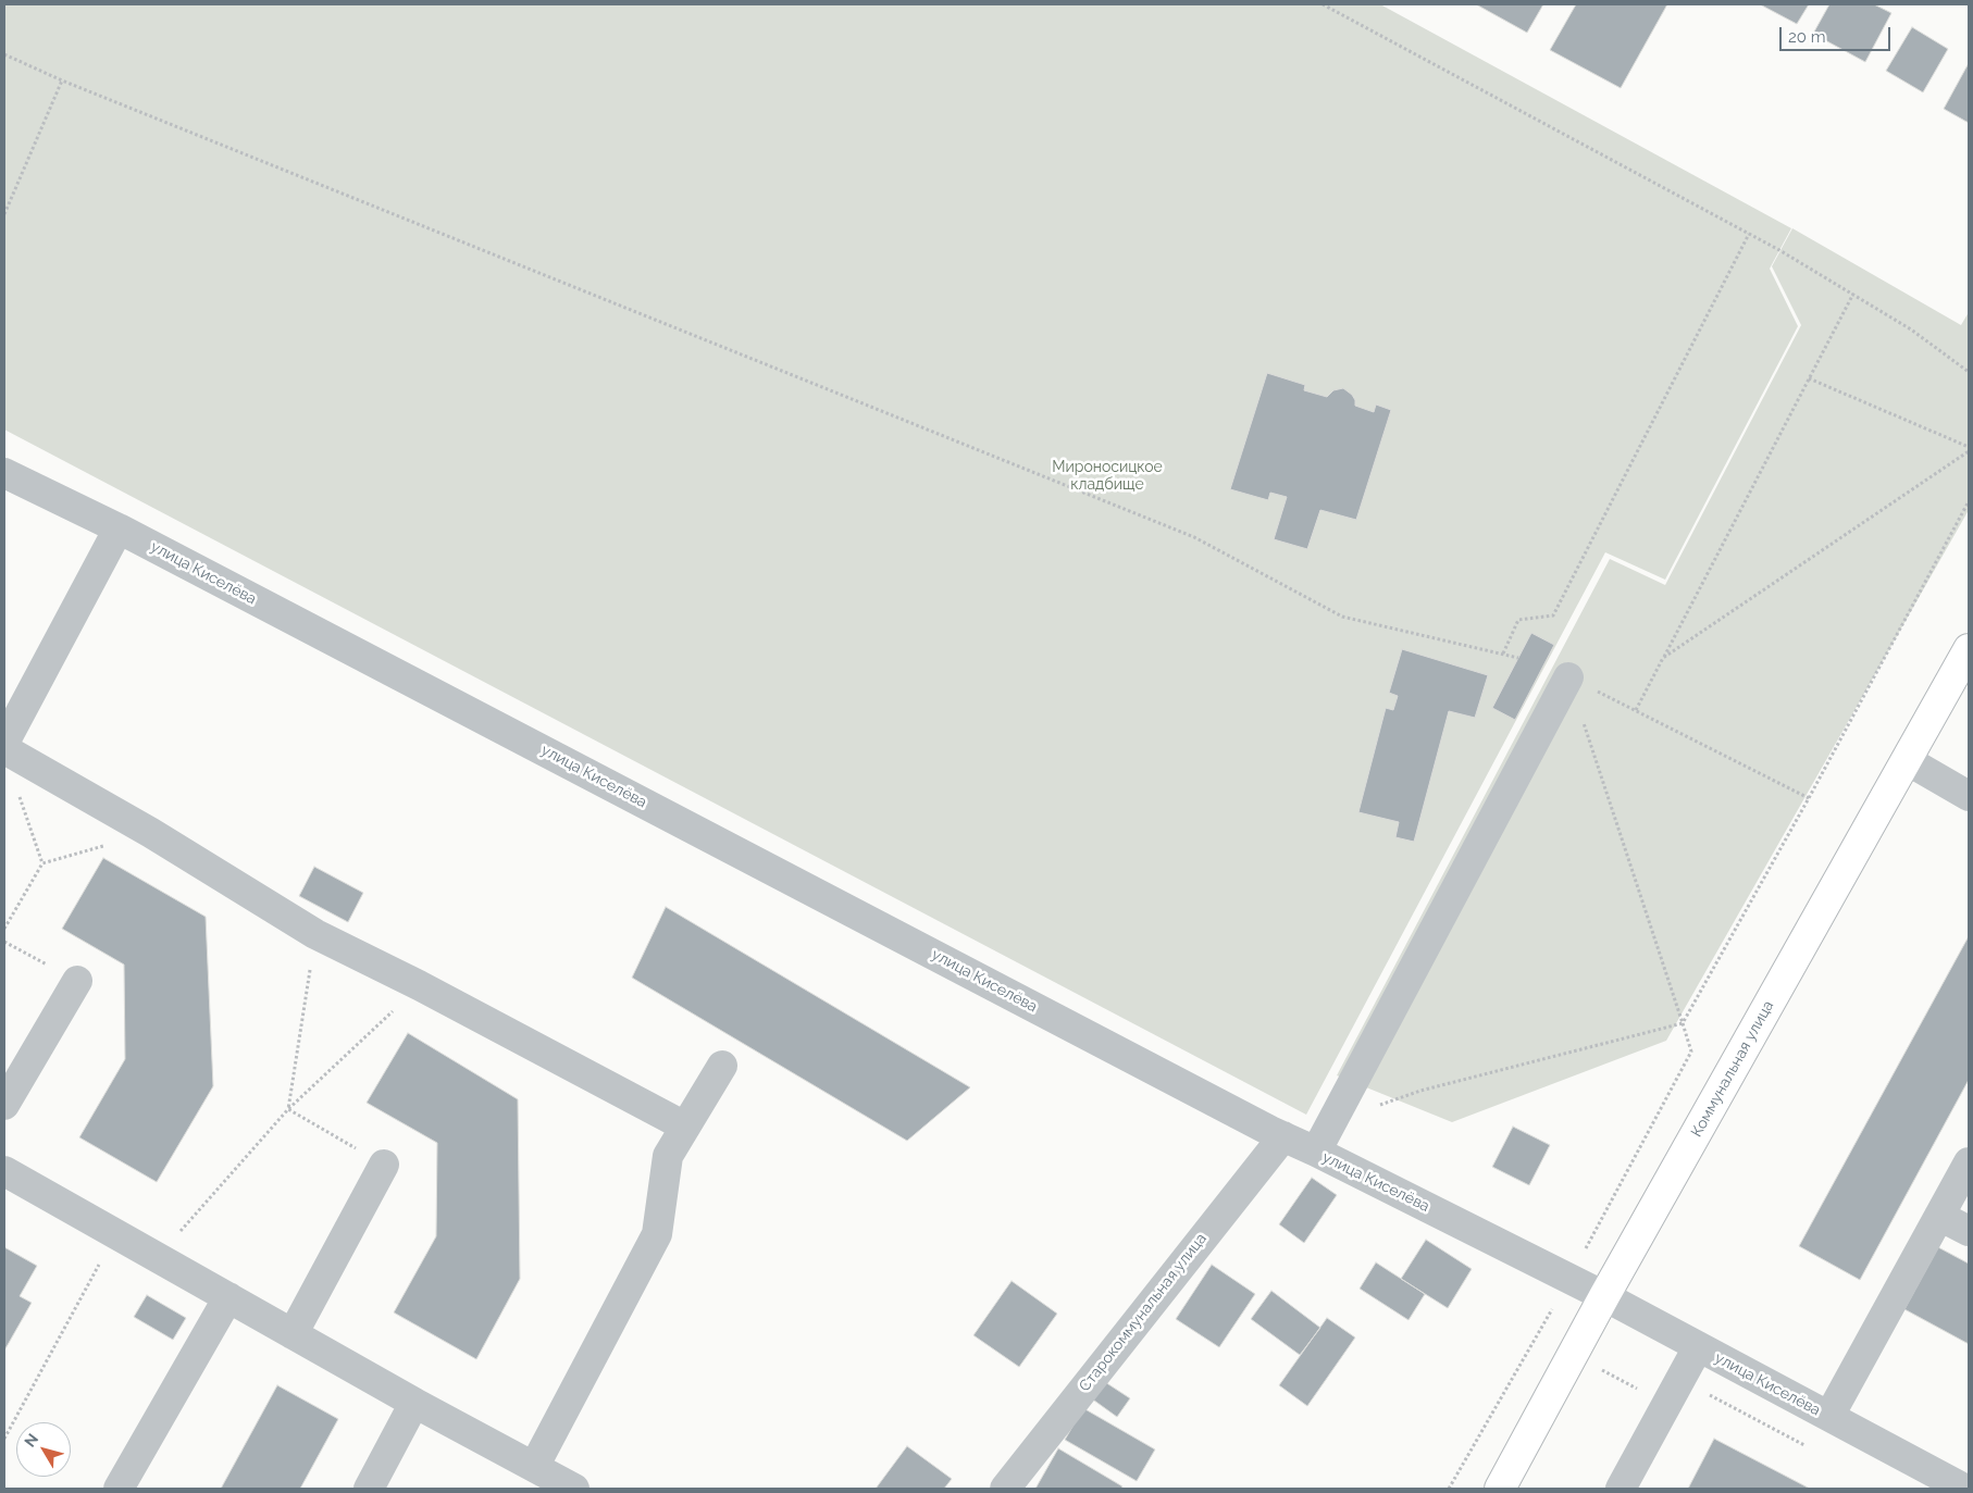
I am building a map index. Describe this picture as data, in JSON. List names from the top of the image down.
{
  "streets": {
    "main road": ["Коммунальная улица"],
    "street": ["улица Киселёва", "Старокоммунальная улица"]
  },
  "crossings": [
    ["улица Киселёва", "Коммунальная улица"],
    ["улица Киселёва", "Старокоммунальная улица"]
  ],
  "parks": ["Мироносицкое кладбище"],
  "scale_bar": "20 m",
  "north": "top left"
}
